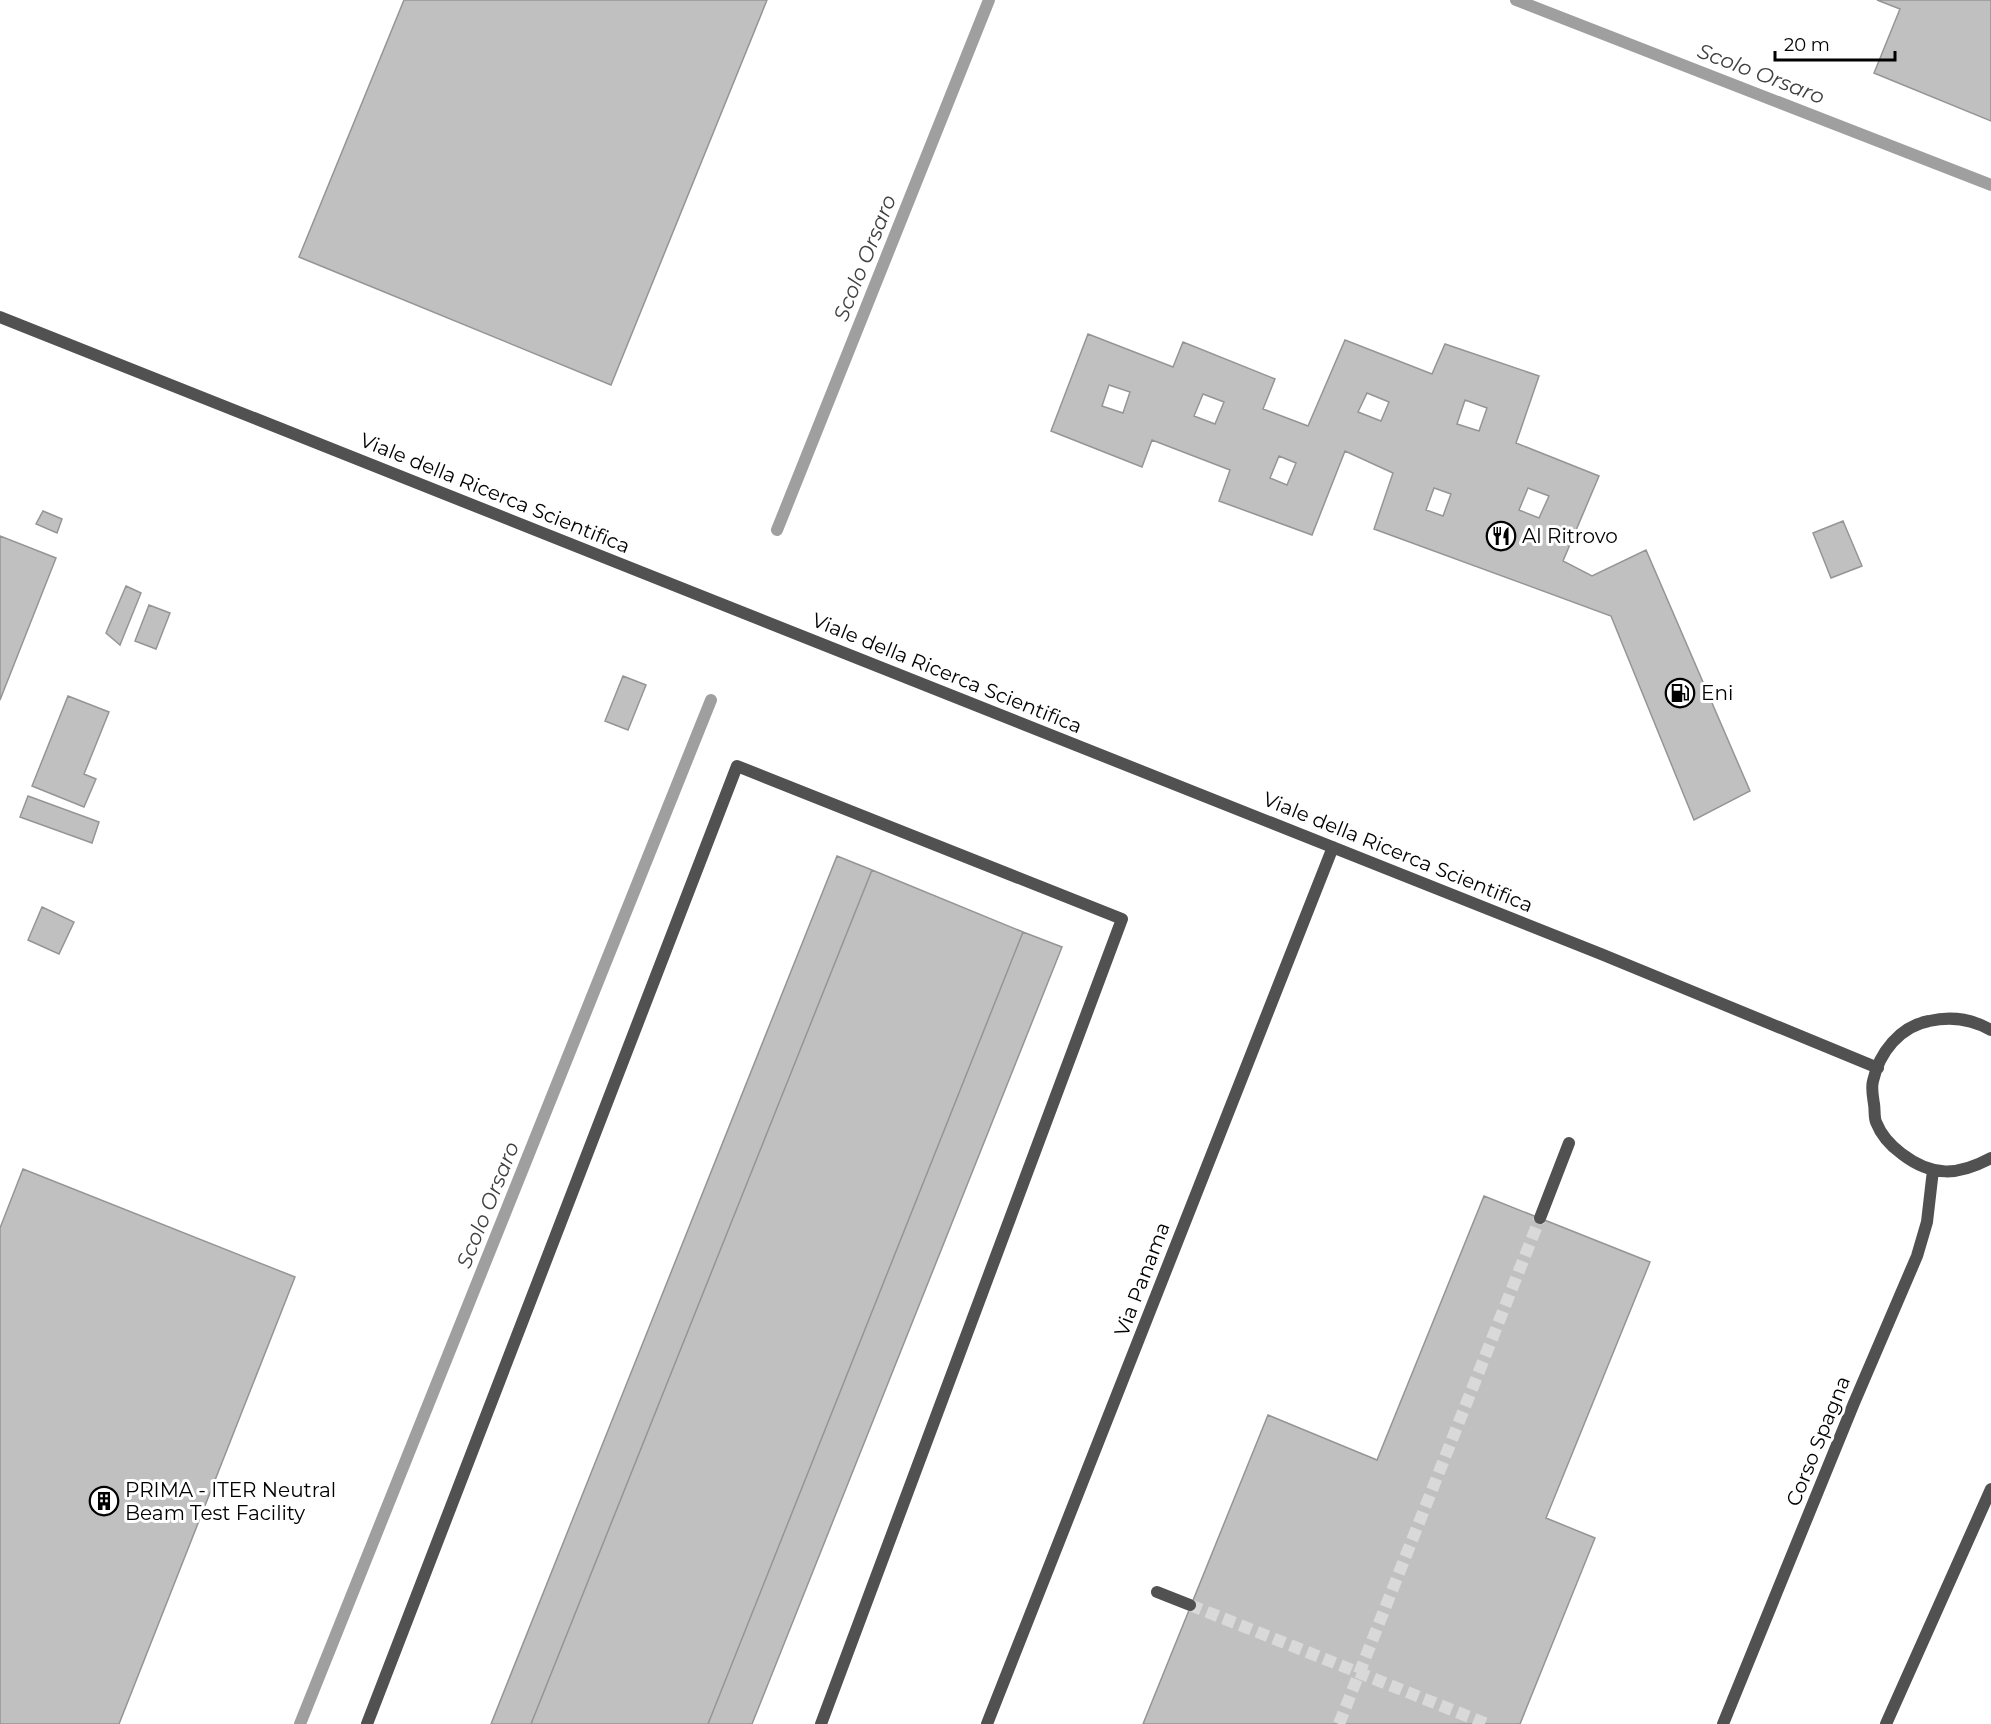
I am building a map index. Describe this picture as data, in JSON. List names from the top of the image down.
{
  "streets": {
    "street": ["Viale della Ricerca Scientifica", "Via Panama", "Corso Spagna"]
  },
  "crossings": [
    ["Viale della Ricerca Scientifica", "Via Panama"]
  ],
  "water": ["Scolo Orsaro"],
  "places": {
    "restaurant": ["Al Ritrovo"],
    "fuel station": ["Eni"],
    "building": ["PRIMA - ITER Neutral Beam Test Facility"]
  },
  "scale_bar": "20 m"
}
